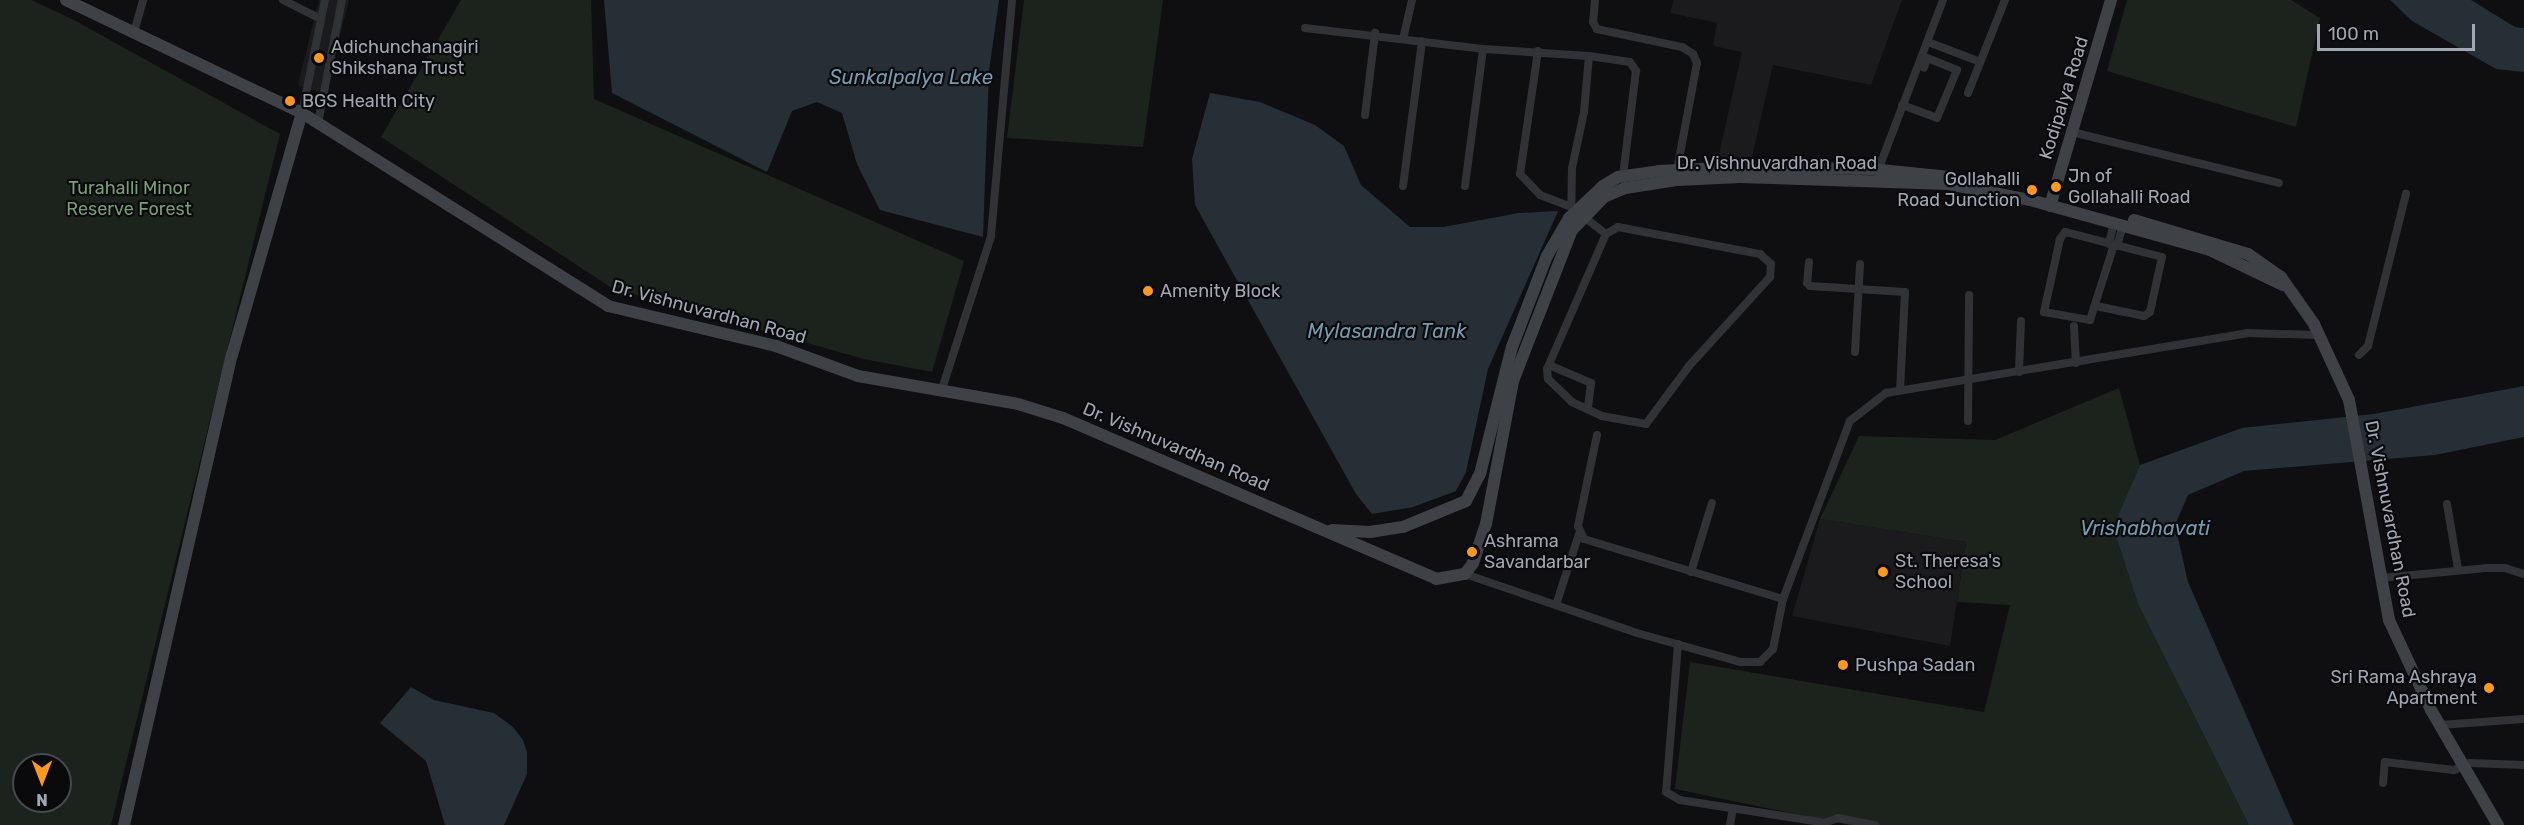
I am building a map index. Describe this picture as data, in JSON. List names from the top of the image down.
{
  "streets": {
    "main road": ["Kodipalya Road", "Dr. Vishnuvardhan Road"]
  },
  "crossings": [
    ["Kodipalya Road", "Dr. Vishnuvardhan Road"]
  ],
  "water": ["Sunkalpalya Lake", "Mylasandra Tank", "Vrishabhavati"],
  "parks": ["Turahalli Minor Reserve Forest"],
  "places": [
    "Adichunchanagiri Shikshana Trust",
    "BGS Health City",
    "Jn of Gollahalli Road",
    "Gollahalli Road Junction",
    "Amenity Block",
    "Ashrama Savandarbar",
    "St. Theresa's School",
    "Pushpa Sadan",
    "Sri Rama Ashraya Apartment"
  ],
  "scale_bar": "100 m",
  "north": "bottom"
}
